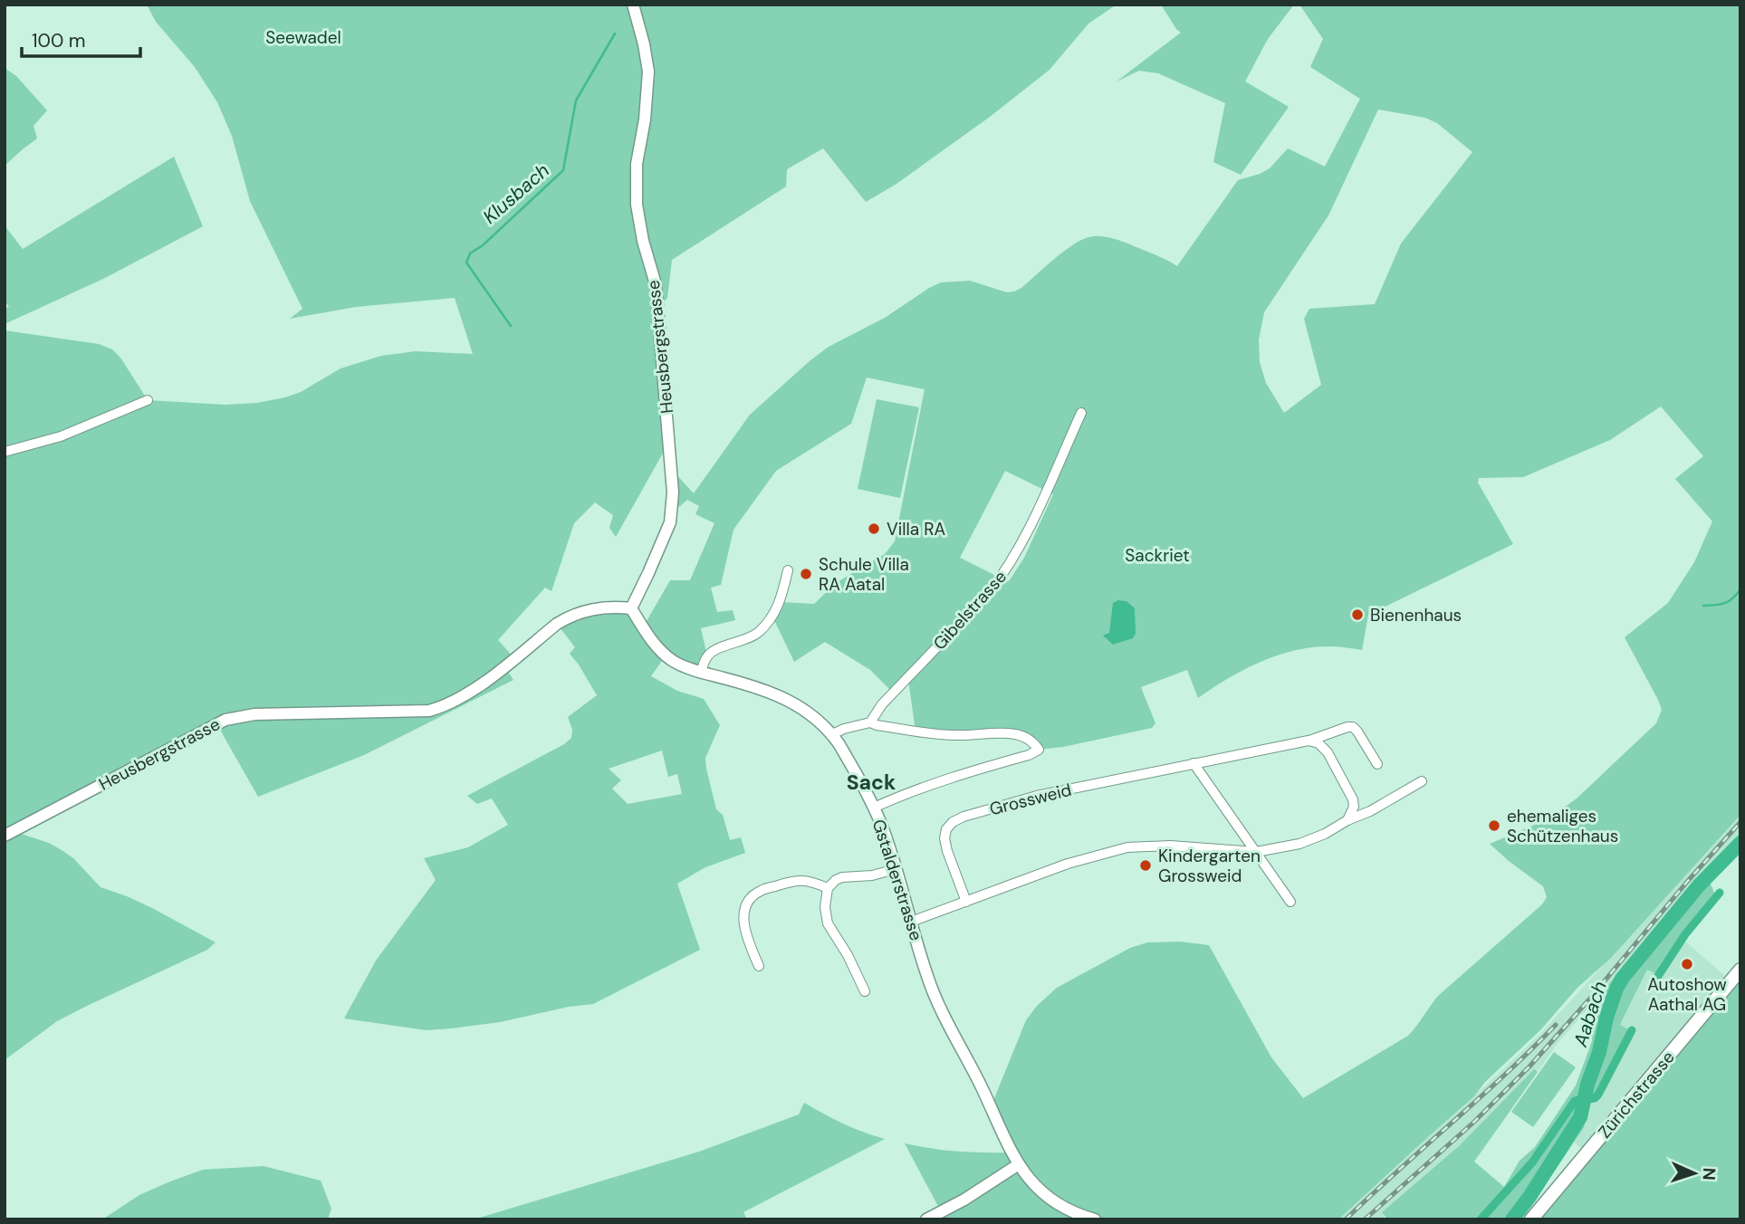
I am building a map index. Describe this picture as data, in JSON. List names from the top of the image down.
{
  "streets": {
    "main road": ["Zürichstrasse"],
    "street": [
      "Heusbergstrasse",
      "Gibelstrasse",
      "Grossweid",
      "Gstalderstrasse"
    ]
  },
  "crossings": [
    ["Heusbergstrasse", "Gstalderstrasse"]
  ],
  "districts": ["Sack"],
  "water": ["Klusbach", "Aabach"],
  "parks": ["Seewadel", "Sackriet"],
  "places": [
    "Villa RA",
    "Schule Villa RA Aatal",
    "Bienenhaus",
    "ehemaliges Schützenhaus",
    "Kindergarten Grossweid",
    "Autoshow Aathal AG"
  ],
  "scale_bar": "100 m",
  "north": "right"
}
